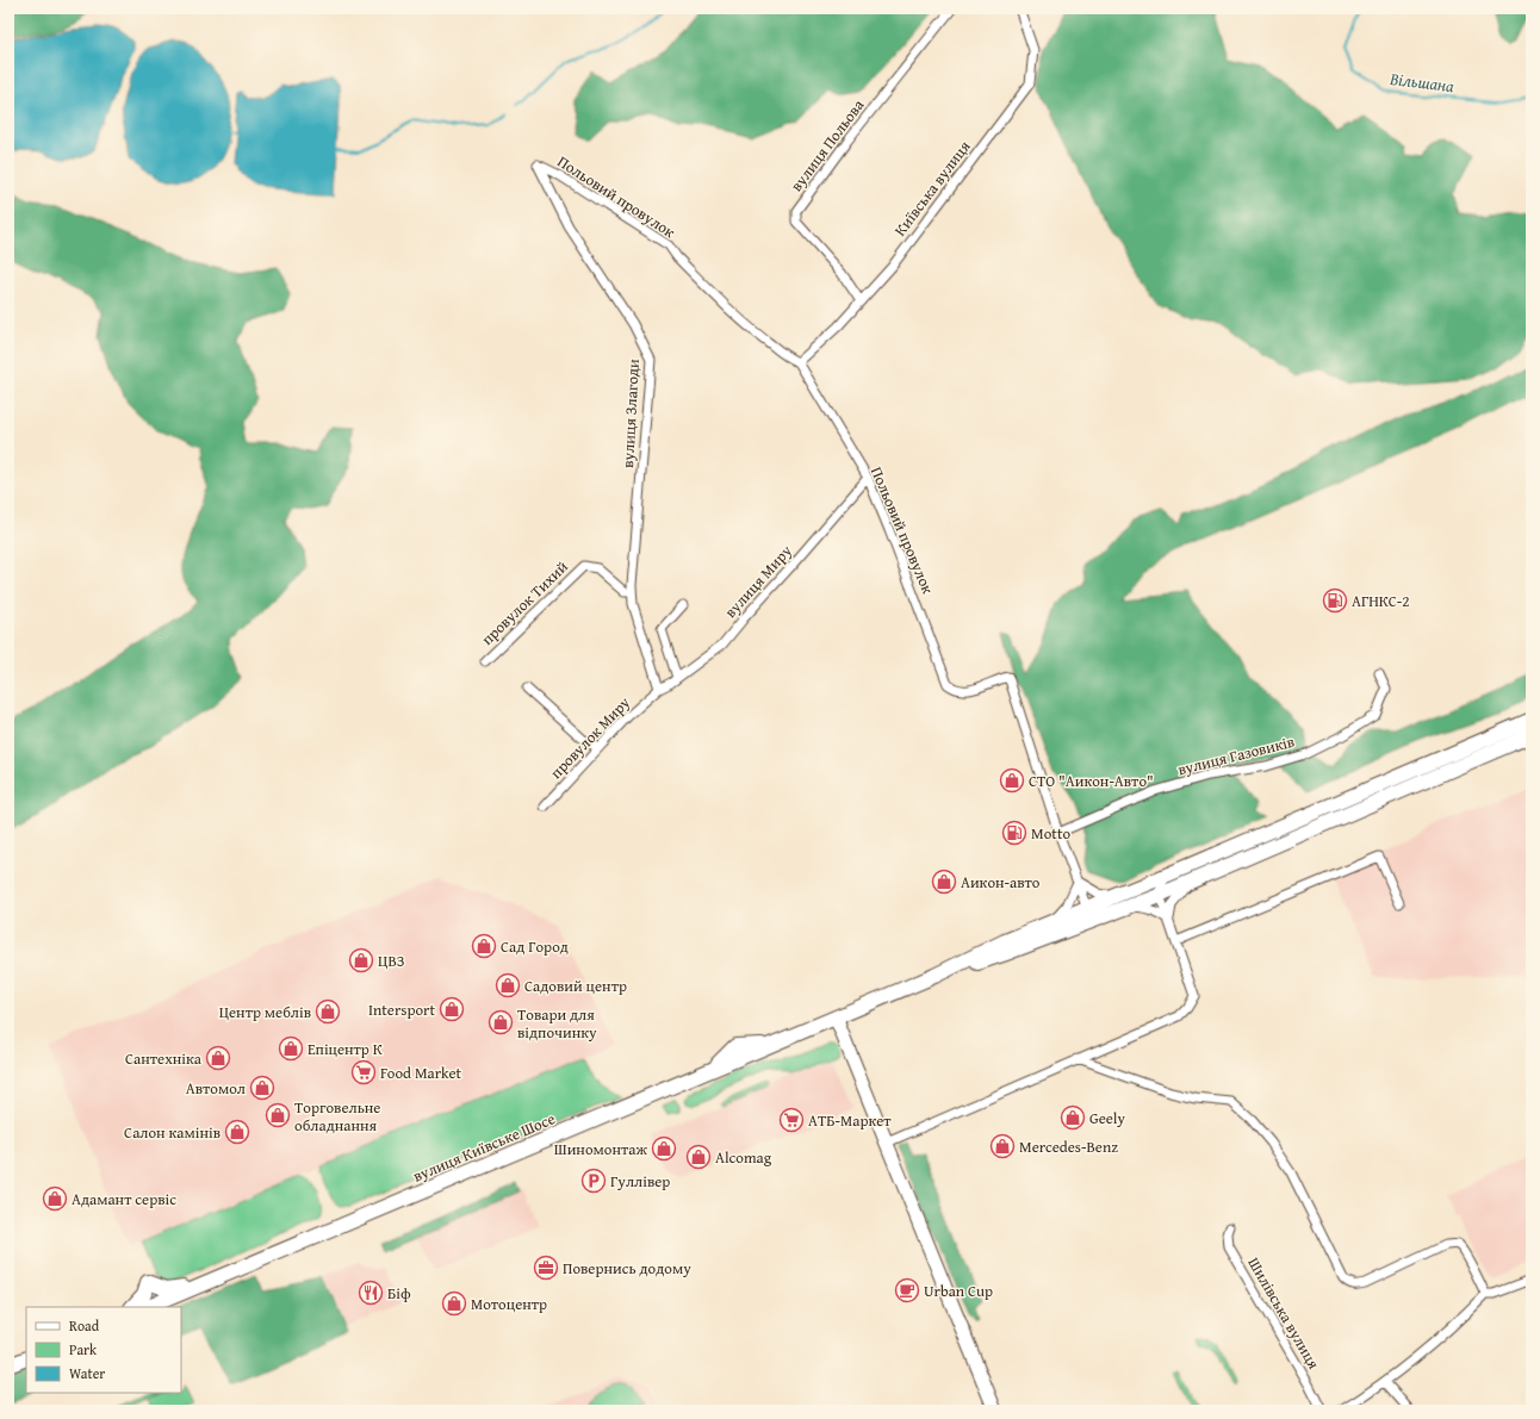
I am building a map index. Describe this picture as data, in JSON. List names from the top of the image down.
{
  "streets": {
    "highway": ["вулиця Київське Шосе"],
    "street": [
      "вулиця Польова",
      "Київська вулиця",
      "Польовий провулок",
      "вулиця Злагоди",
      "вулиця Миру",
      "провулок Тихий",
      "провулок Миру",
      "вулиця Газовиків",
      "Шилівська вулиця"
    ]
  },
  "crossings": [
    ["вулиця Польова", "Київська вулиця"],
    ["Київська вулиця", "Польовий провулок"],
    ["Польовий провулок", "вулиця Злагоди"],
    ["Польовий провулок", "вулиця Миру"],
    ["Польовий провулок", "вулиця Газовиків"],
    ["вулиця Злагоди", "вулиця Миру"],
    ["вулиця Злагоди", "провулок Тихий"],
    ["вулиця Злагоди", "провулок Миру"],
    ["вулиця Миру", "провулок Миру"]
  ],
  "water": ["Вільшана"],
  "places": {
    "fuel station": ["АГНКС-2", "Motto"],
    "shop": [
      "СТО \"Аикон-Авто\"",
      "Аикон-авто",
      "Сад Город",
      "ЦВЗ",
      "Садовий центр",
      "Intersport",
      "Центр меблів",
      "Товари для відпочинку",
      "Епіцентр К",
      "Сантехніка",
      "Автомол",
      "Торговельне обладнання",
      "Geely",
      "Салон камінів",
      "Mercedes-Benz",
      "Шиномонтаж",
      "Alcomag",
      "Адамант сервіс",
      "Мотоцентр"
    ],
    "supermarket": ["Food Market", "АТБ-Маркет"],
    "parking": ["Гуллівер"],
    "office": ["Повернись додому"],
    "cafe": ["Urban Cup"],
    "restaurant": ["Біф"]
  },
  "legend": ["Road", "Park", "Water"]
}
